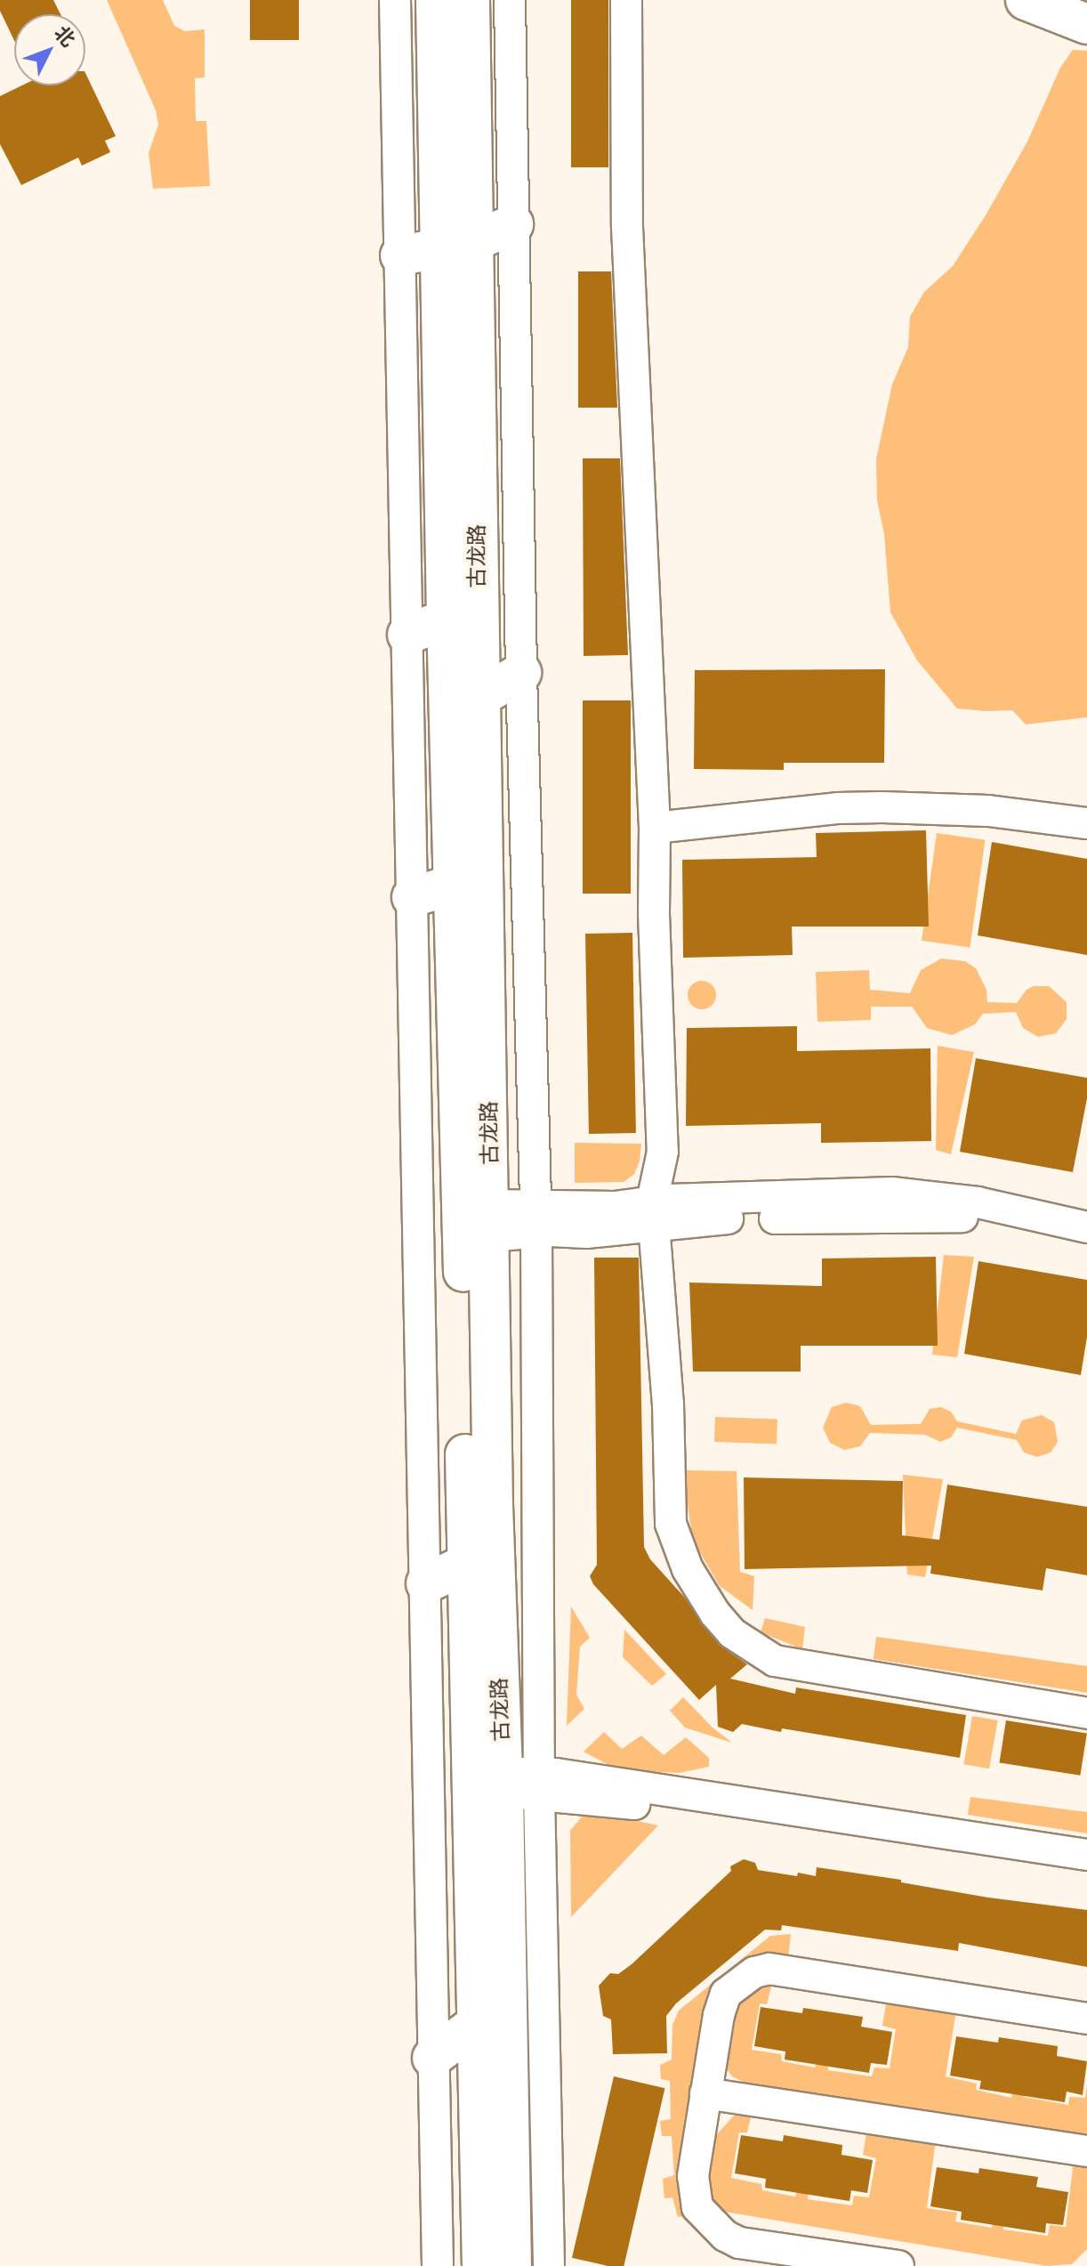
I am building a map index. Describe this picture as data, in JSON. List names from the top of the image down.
{
  "streets": {
    "main road": ["古龙路"]
  },
  "north": "top right"
}
